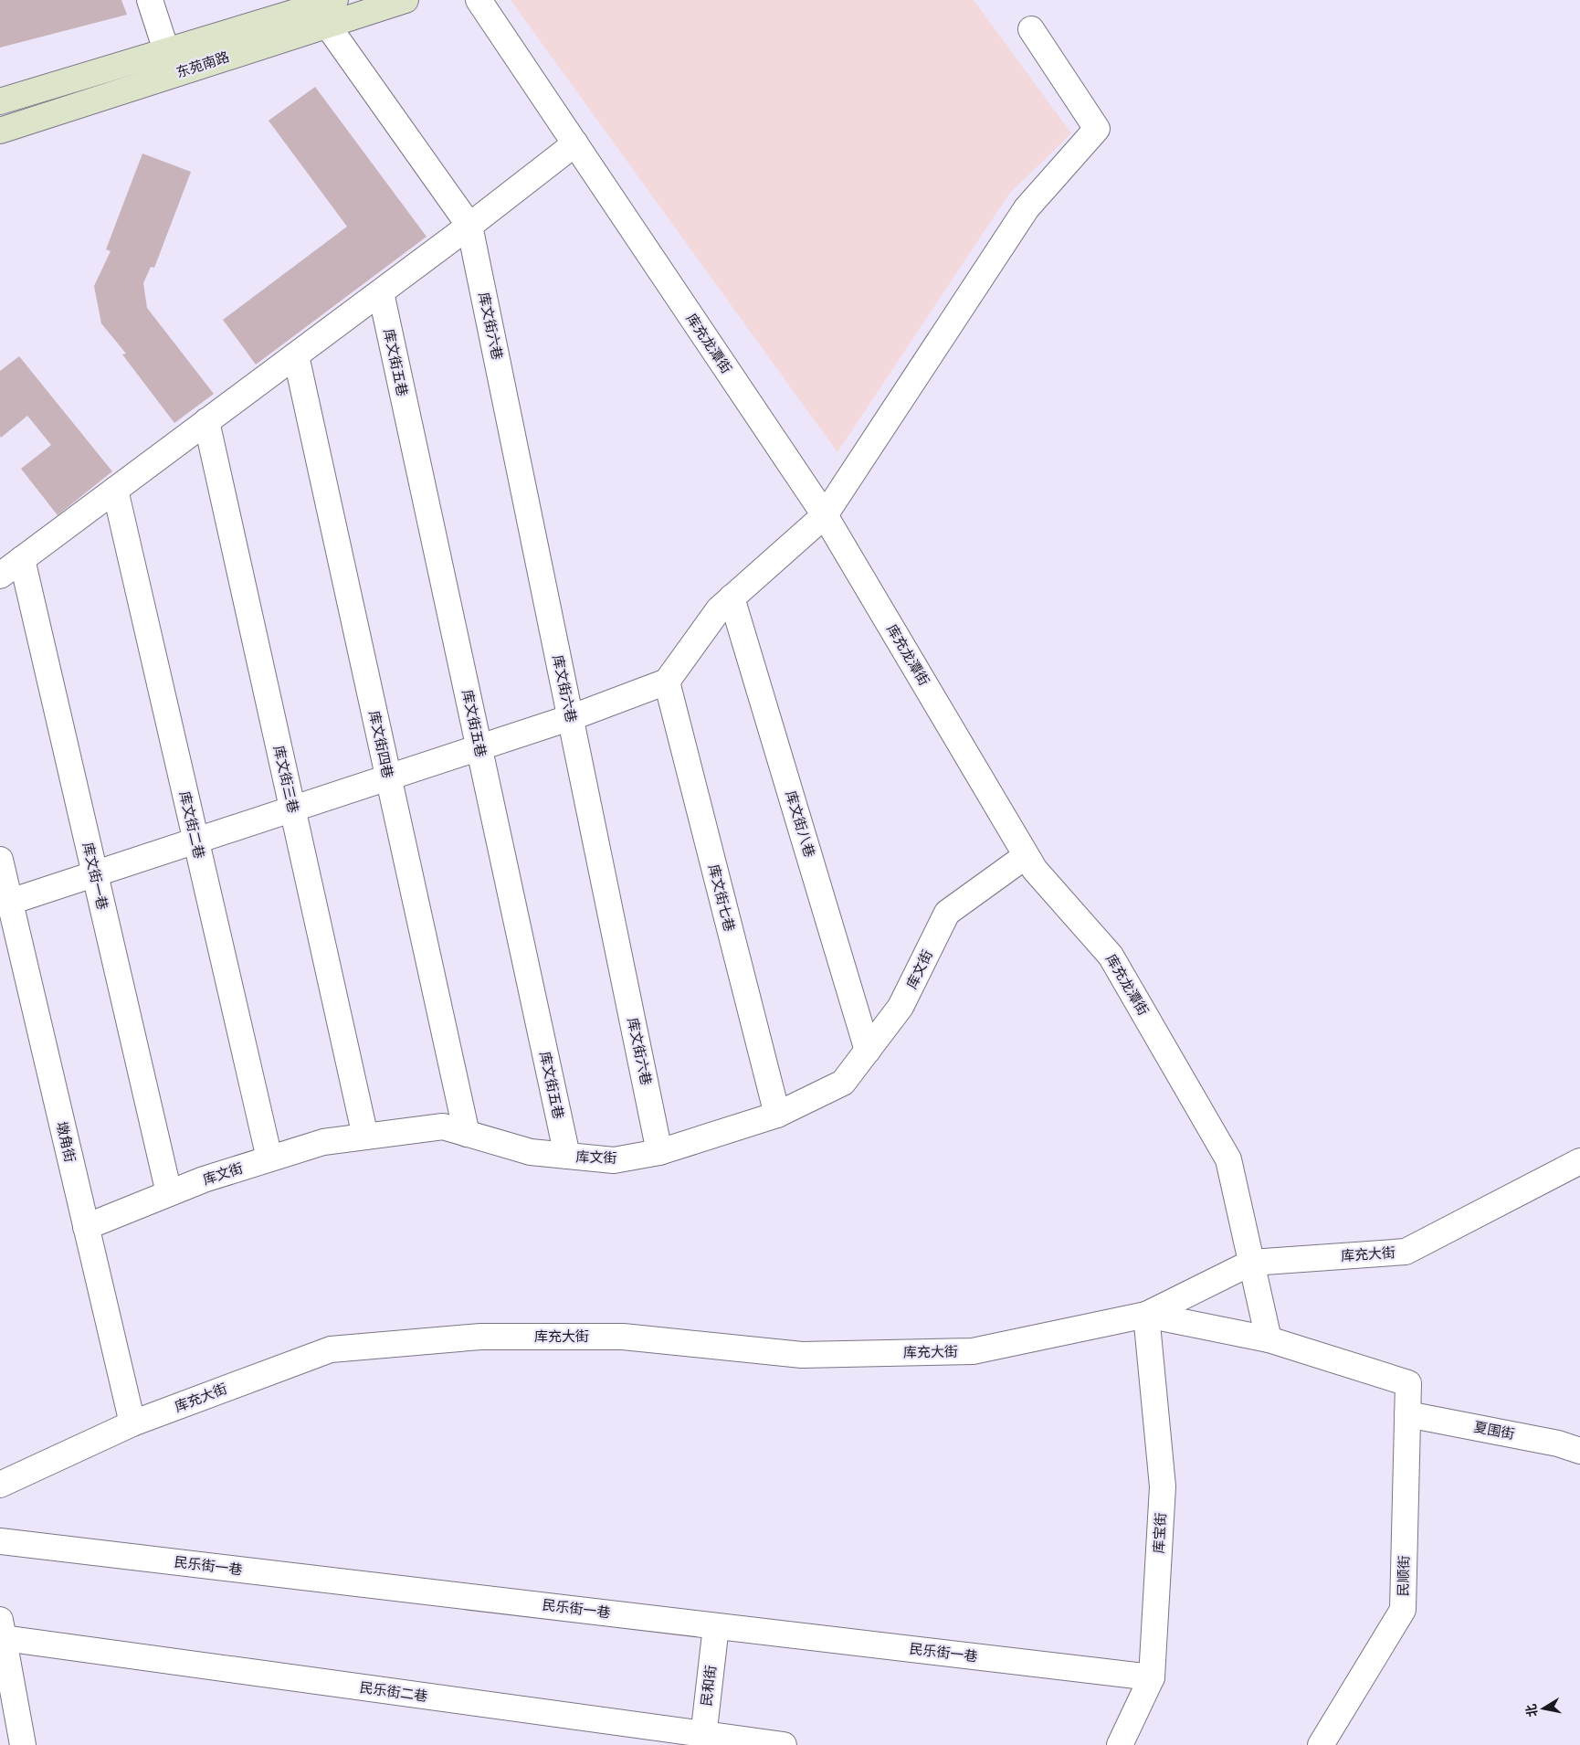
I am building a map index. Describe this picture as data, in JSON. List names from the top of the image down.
{
  "streets": {
    "street": [
      "东苑南路",
      "库文街六巷",
      "库充龙潭街",
      "库文街五巷",
      "库文街四巷",
      "库文街三巷",
      "库文街八巷",
      "库文街二巷",
      "库文街一巷",
      "库文街七巷",
      "库文街",
      "墩角街",
      "库充大街",
      "夏围街",
      "库宝街",
      "民乐街一巷",
      "民顺街",
      "民和街",
      "民乐街二巷"
    ]
  },
  "crossings": [
    ["库文街六巷", "库文街"],
    ["库充龙潭街", "库文街"],
    ["库充龙潭街", "库充大街"],
    ["库文街五巷", "库文街"],
    ["库文街四巷", "库文街"],
    ["库文街三巷", "库文街"],
    ["库文街八巷", "库文街"],
    ["库文街二巷", "库文街"],
    ["库文街一巷", "库文街"],
    ["库文街七巷", "库文街"],
    ["库文街", "墩角街"],
    ["墩角街", "库充大街"],
    ["库充大街", "库宝街"],
    ["库充大街", "民顺街"],
    ["夏围街", "民顺街"],
    ["库宝街", "民乐街一巷"],
    ["民乐街一巷", "民和街"],
    ["民和街", "民乐街二巷"]
  ],
  "north": "left"
}
